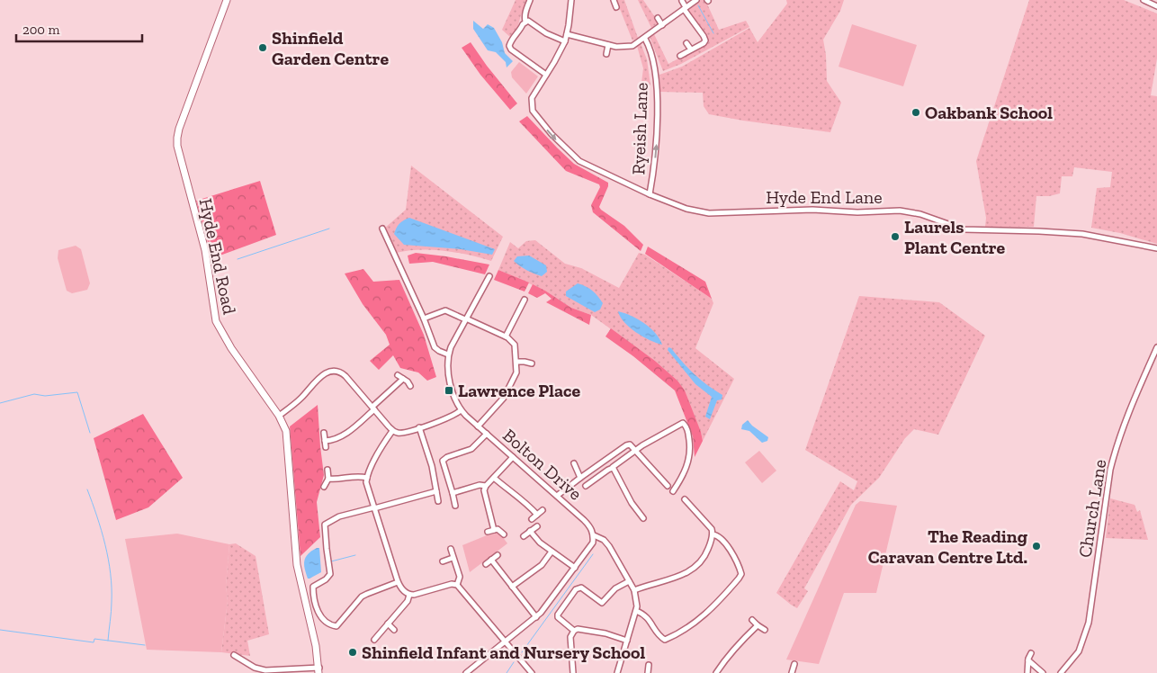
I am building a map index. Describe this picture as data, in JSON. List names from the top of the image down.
{
  "streets": {
    "main road": ["Hyde End Road"],
    "street": [
      "Ryeish Lane",
      "Hyde End Lane",
      "Bolton Drive",
      "Church Lane"
    ]
  },
  "crossings": [
    ["Ryeish Lane", "Hyde End Lane"]
  ],
  "one_way": ["Ryeish Lane"],
  "places": {
    "other": [
      "Shinfield Garden Centre",
      "Oakbank School",
      "Laurels Plant Centre",
      "The Reading Caravan Centre Ltd.",
      "Shinfield Infant and Nursery School"
    ],
    "transit": ["Lawrence Place"]
  },
  "scale_bar": "200 m"
}
